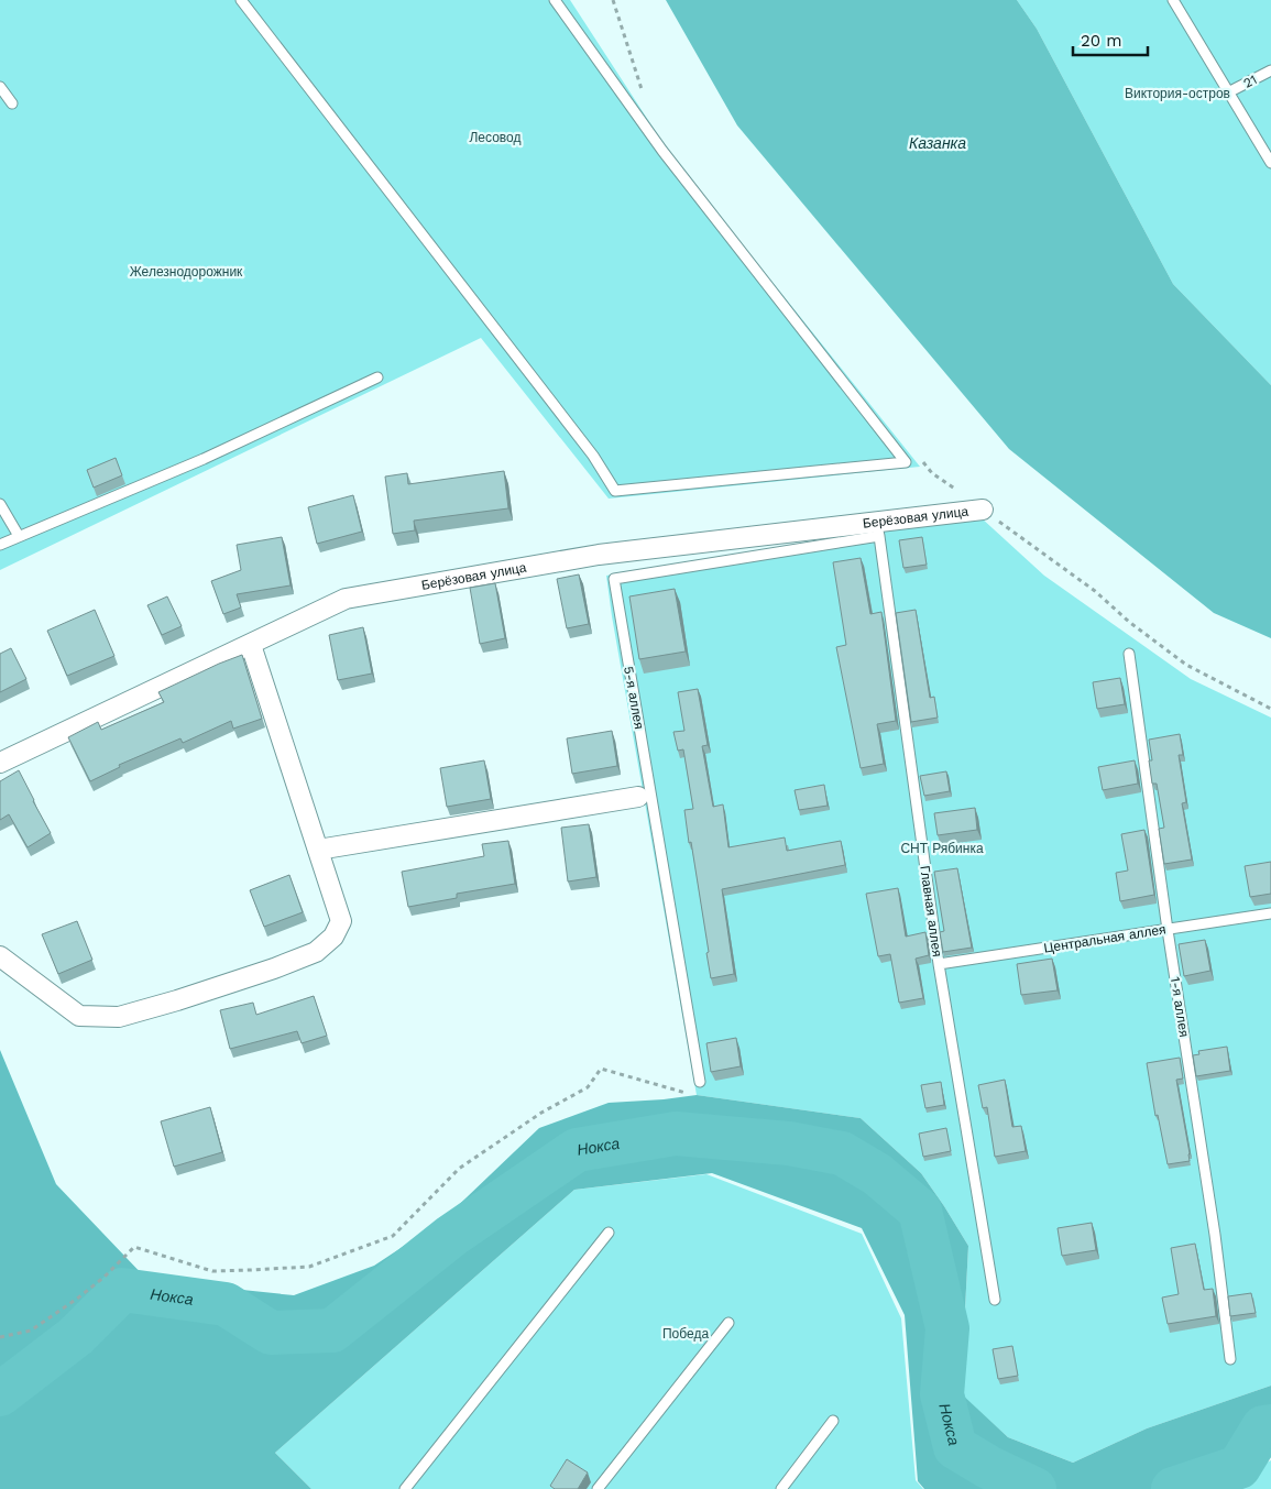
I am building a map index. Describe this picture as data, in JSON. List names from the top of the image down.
{
  "streets": {
    "street": ["Берёзовая улица"],
    "lane": [
      "21",
      "5-я аллея",
      "Главная аллея",
      "Центральная аллея",
      "1-я аллея"
    ]
  },
  "crossings": [
    ["Берёзовая улица", "5-я аллея"],
    ["Берёзовая улица", "Главная аллея"],
    ["5-я аллея", "Главная аллея"],
    ["Главная аллея", "Центральная аллея"],
    ["Центральная аллея", "1-я аллея"]
  ],
  "water": ["Казанка", "Нокса"],
  "parks": [
    "Виктория-остров",
    "Лесовод",
    "Железнодорожник",
    "СНТ Рябинка",
    "Победа"
  ],
  "scale_bar": "20 m"
}
